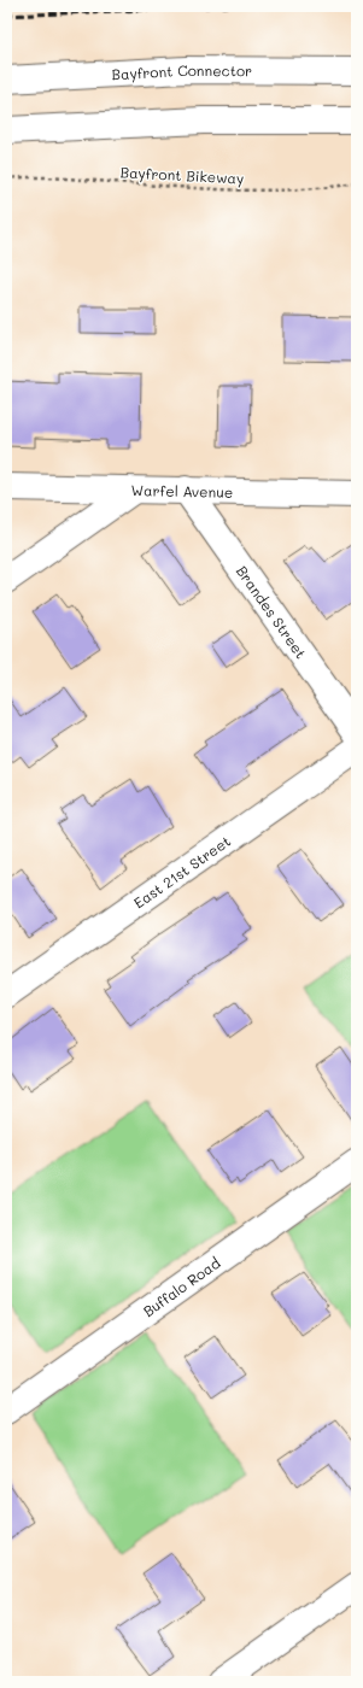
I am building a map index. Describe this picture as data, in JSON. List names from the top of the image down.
{
  "streets": {
    "main road": [
      "Bayfront Connector",
      "Warfel Avenue",
      "Brandes Street",
      "East 21st Street",
      "Buffalo Road"
    ],
    "path": ["Bayfront Bikeway"]
  },
  "crossings": [
    ["Warfel Avenue", "Brandes Street"]
  ]
}
